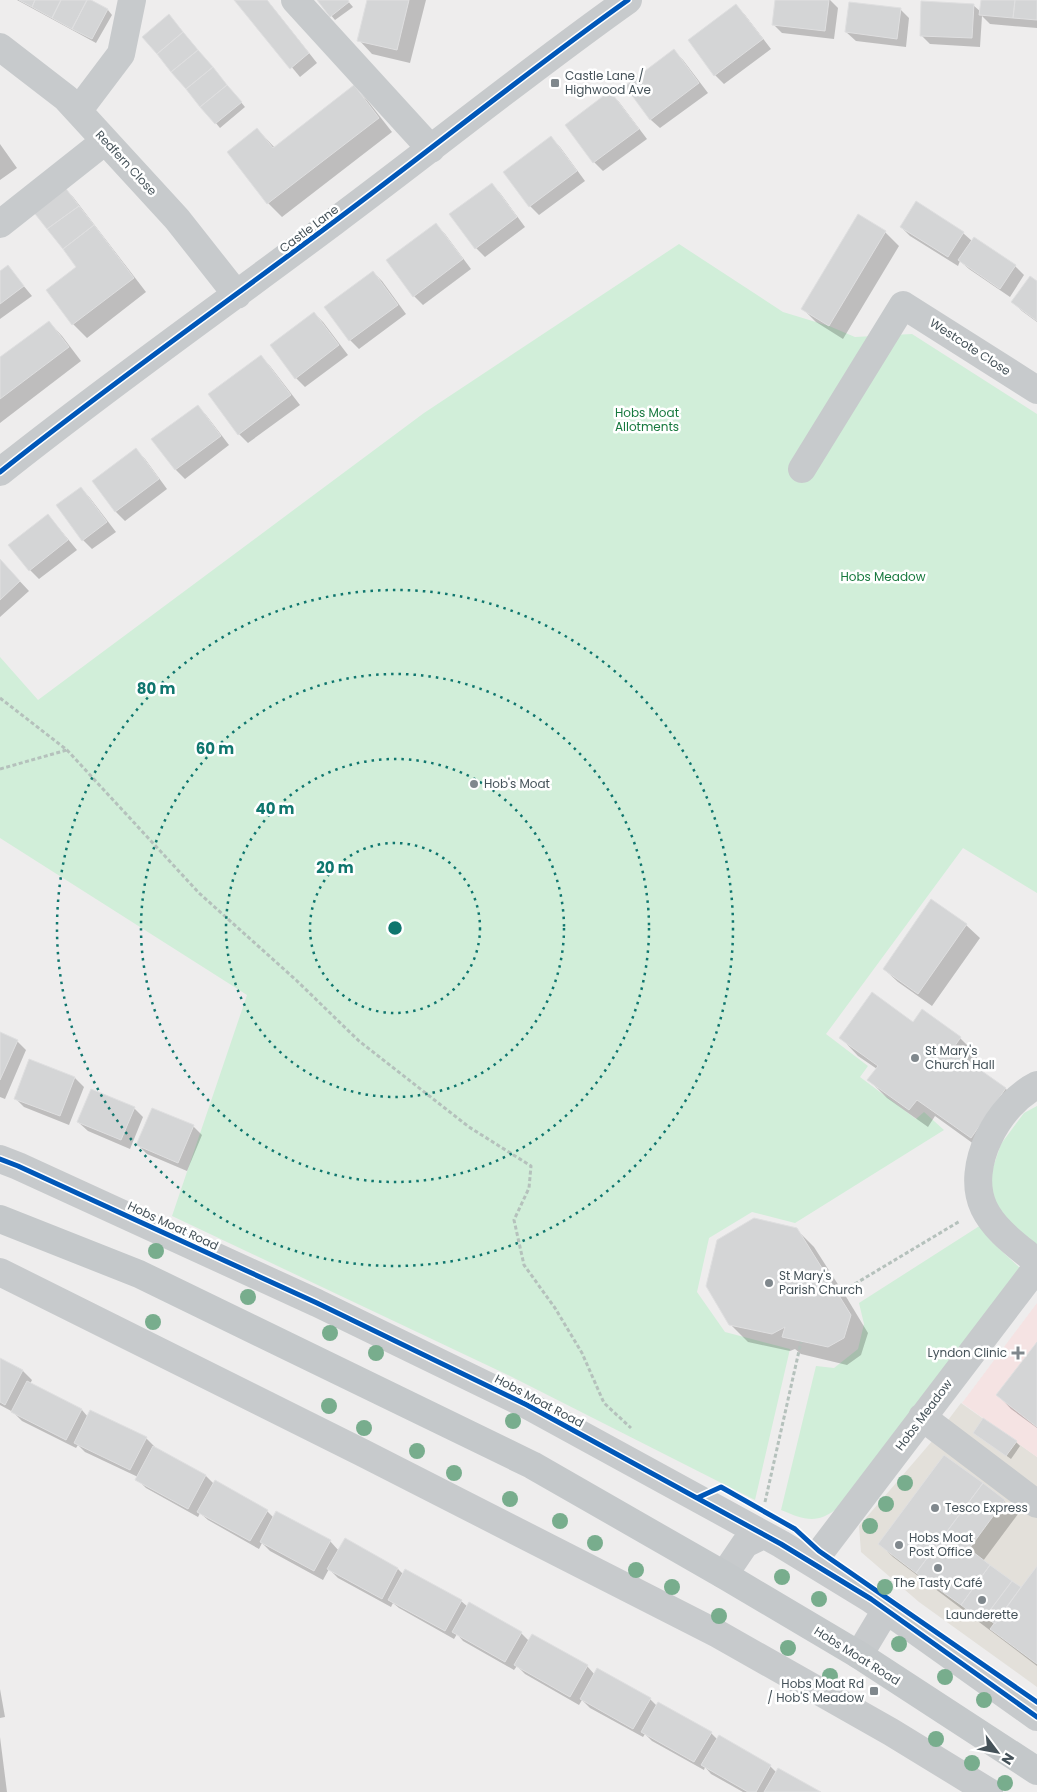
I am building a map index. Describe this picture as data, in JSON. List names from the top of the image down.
{
  "streets": {
    "main road": ["Hobs Moat Road"],
    "street": [
      "Redfern Close",
      "Castle Lane",
      "Westcote Close",
      "Hobs Meadow"
    ]
  },
  "crossings": [
    ["Redfern Close", "Castle Lane"],
    ["Hobs Moat Road", "Hobs Meadow"]
  ],
  "parks": ["Hobs Moat Allotments", "Hobs Meadow"],
  "places": {
    "transit": ["Castle Lane / Highwood Ave", "Hobs Moat Rd / Hob'S Meadow"],
    "other": [
      "Hob's Moat",
      "St Mary's Church Hall",
      "St Mary's Parish Church",
      "Tesco Express",
      "Hobs Moat Post Office",
      "The Tasty Café",
      "Launderette"
    ],
    "health": ["Lyndon Clinic"]
  },
  "north": "bottom right",
  "rings": [
    "80 m",
    "60 m",
    "40 m",
    "20 m"
  ]
}
